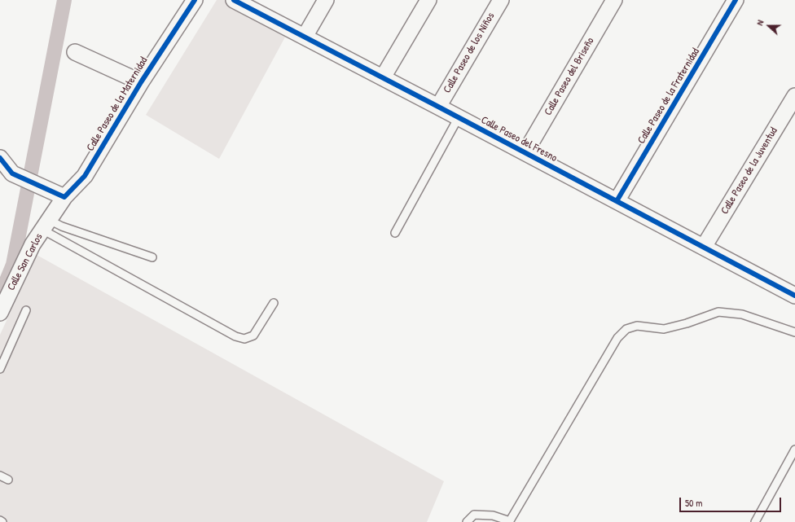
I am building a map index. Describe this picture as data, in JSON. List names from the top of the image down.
{
  "streets": {
    "street": [
      "Calle Paseo de los Niños",
      "Calle Paseo del Briseño",
      "Calle Paseo de la Fraternidad",
      "Calle Paseo de la Maternidad",
      "Calle Paseo del Fresno",
      "Calle Paseo de la Juventud",
      "Calle San Carlos"
    ]
  },
  "crossings": [
    ["Calle Paseo de los Niños", "Calle Paseo del Fresno"],
    ["Calle Paseo del Briseño", "Calle Paseo del Fresno"],
    ["Calle Paseo de la Fraternidad", "Calle Paseo del Fresno"],
    ["Calle Paseo de la Maternidad", "Calle San Carlos"],
    ["Calle Paseo del Fresno", "Calle Paseo de la Juventud"]
  ],
  "scale_bar": "50 m",
  "north": "left"
}
